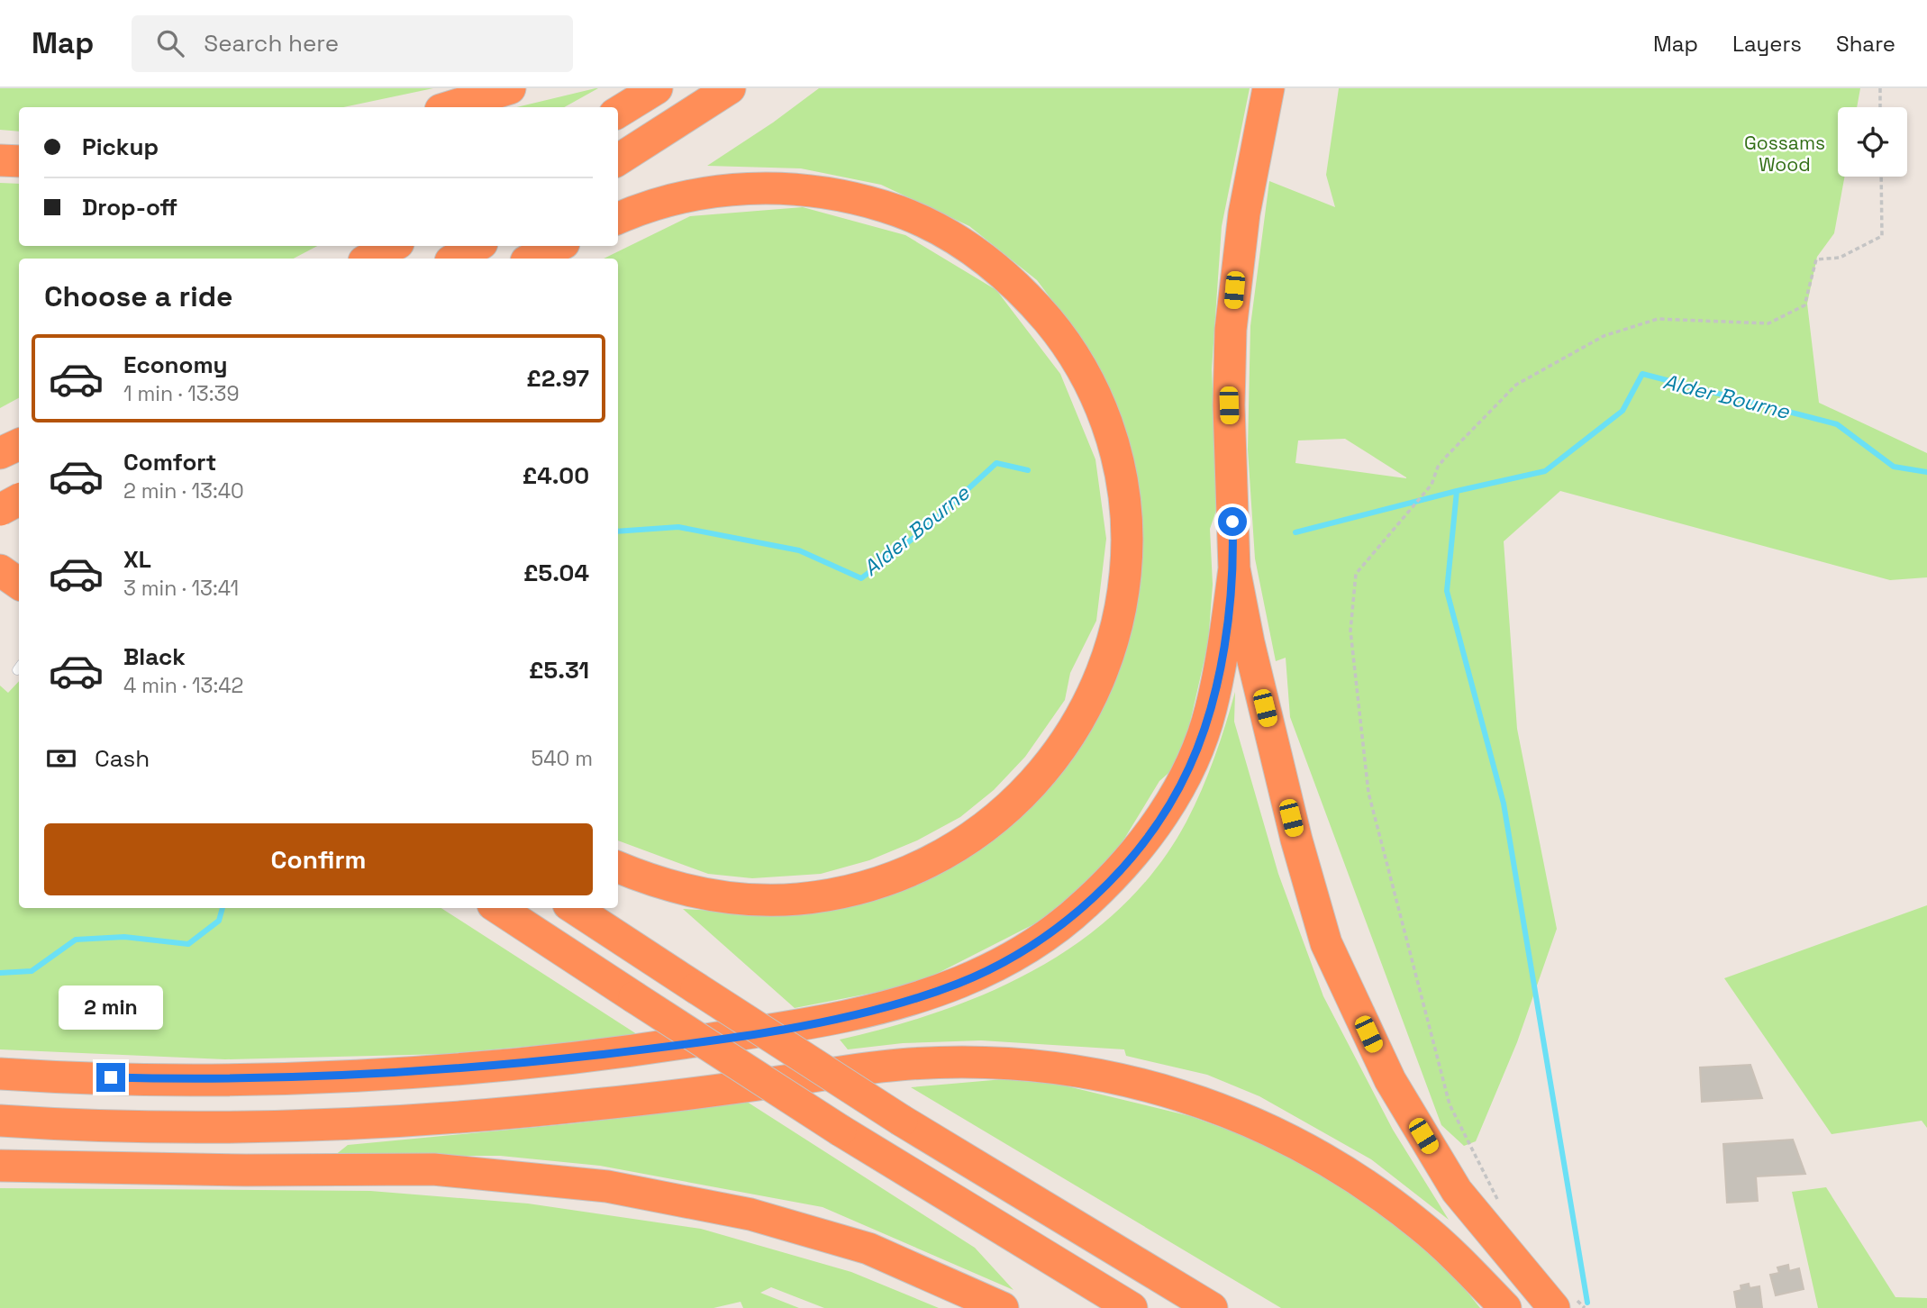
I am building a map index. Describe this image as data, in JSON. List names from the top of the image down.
{
  "water": ["Alder Bourne"],
  "parks": ["Gossams Wood"],
  "page": {
    "header": "Map",
    "search": "Search here",
    "nav": ["Map", "Layers", "Share"],
    "banner": ["Pickup", "Drop-off"],
    "heading": "Choose a ride",
    "list": [
      {
        "name": "Economy",
        "note": "1 min · 13:39",
        "value": "£2.97"
      },
      {
        "name": "Comfort",
        "note": "2 min · 13:40",
        "value": "£4.00"
      },
      {
        "name": "XL",
        "note": "3 min · 13:41",
        "value": "£5.04"
      },
      {
        "name": "Black",
        "note": "4 min · 13:42",
        "value": "£5.31"
      }
    ],
    "pay": ["Cash", "540 m"],
    "buttons": "Confirm",
    "bubble": "2 min"
  }
}
